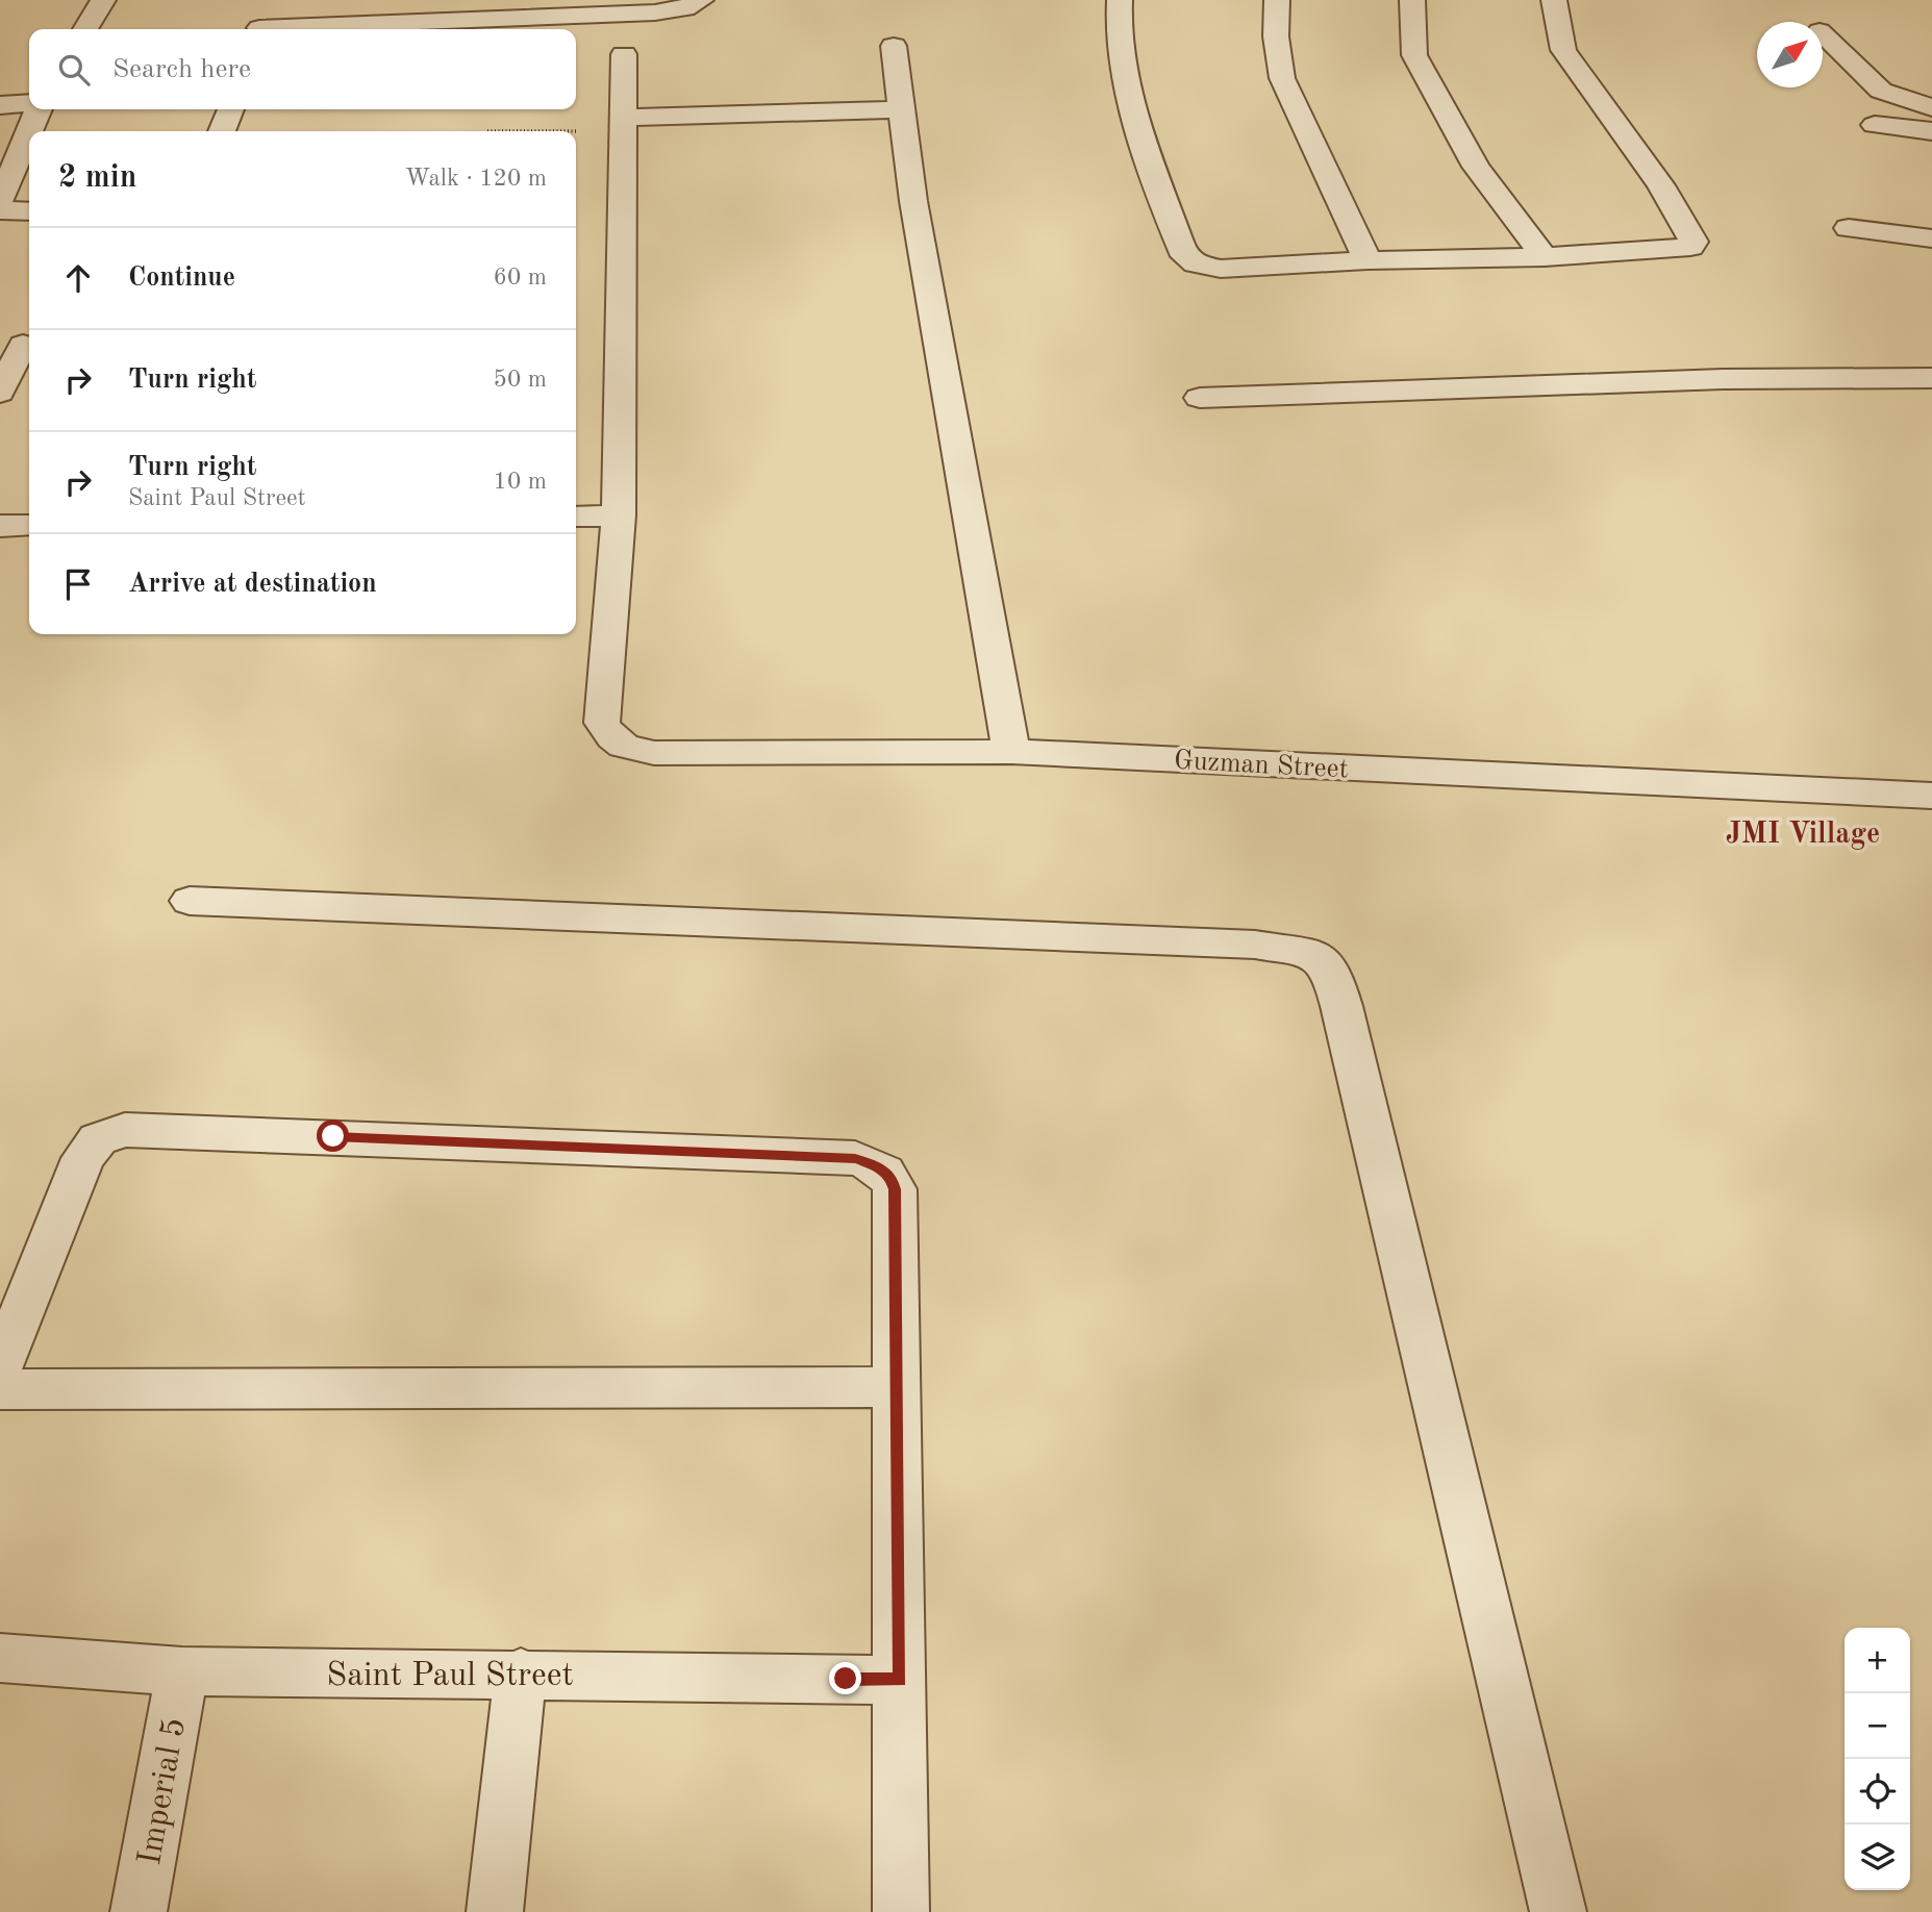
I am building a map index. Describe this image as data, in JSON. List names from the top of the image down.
{
  "streets": {
    "street": ["Guzman Street", "Saint Paul Street", "Imperial 5"]
  },
  "crossings": [
    ["Saint Paul Street", "Imperial 5"]
  ],
  "districts": ["JMI Village"],
  "north": "top right",
  "page": {
    "search": "Search here",
    "heading": ["2 min", "Walk · 120 m"],
    "list": [
      ["Continue", "60 m"],
      ["Turn right", "50 m"],
      ["Turn right", "Saint Paul Street", "10 m"],
      "Arrive at destination"
    ],
    "map_buttons": ["+", "−"]
  }
}
